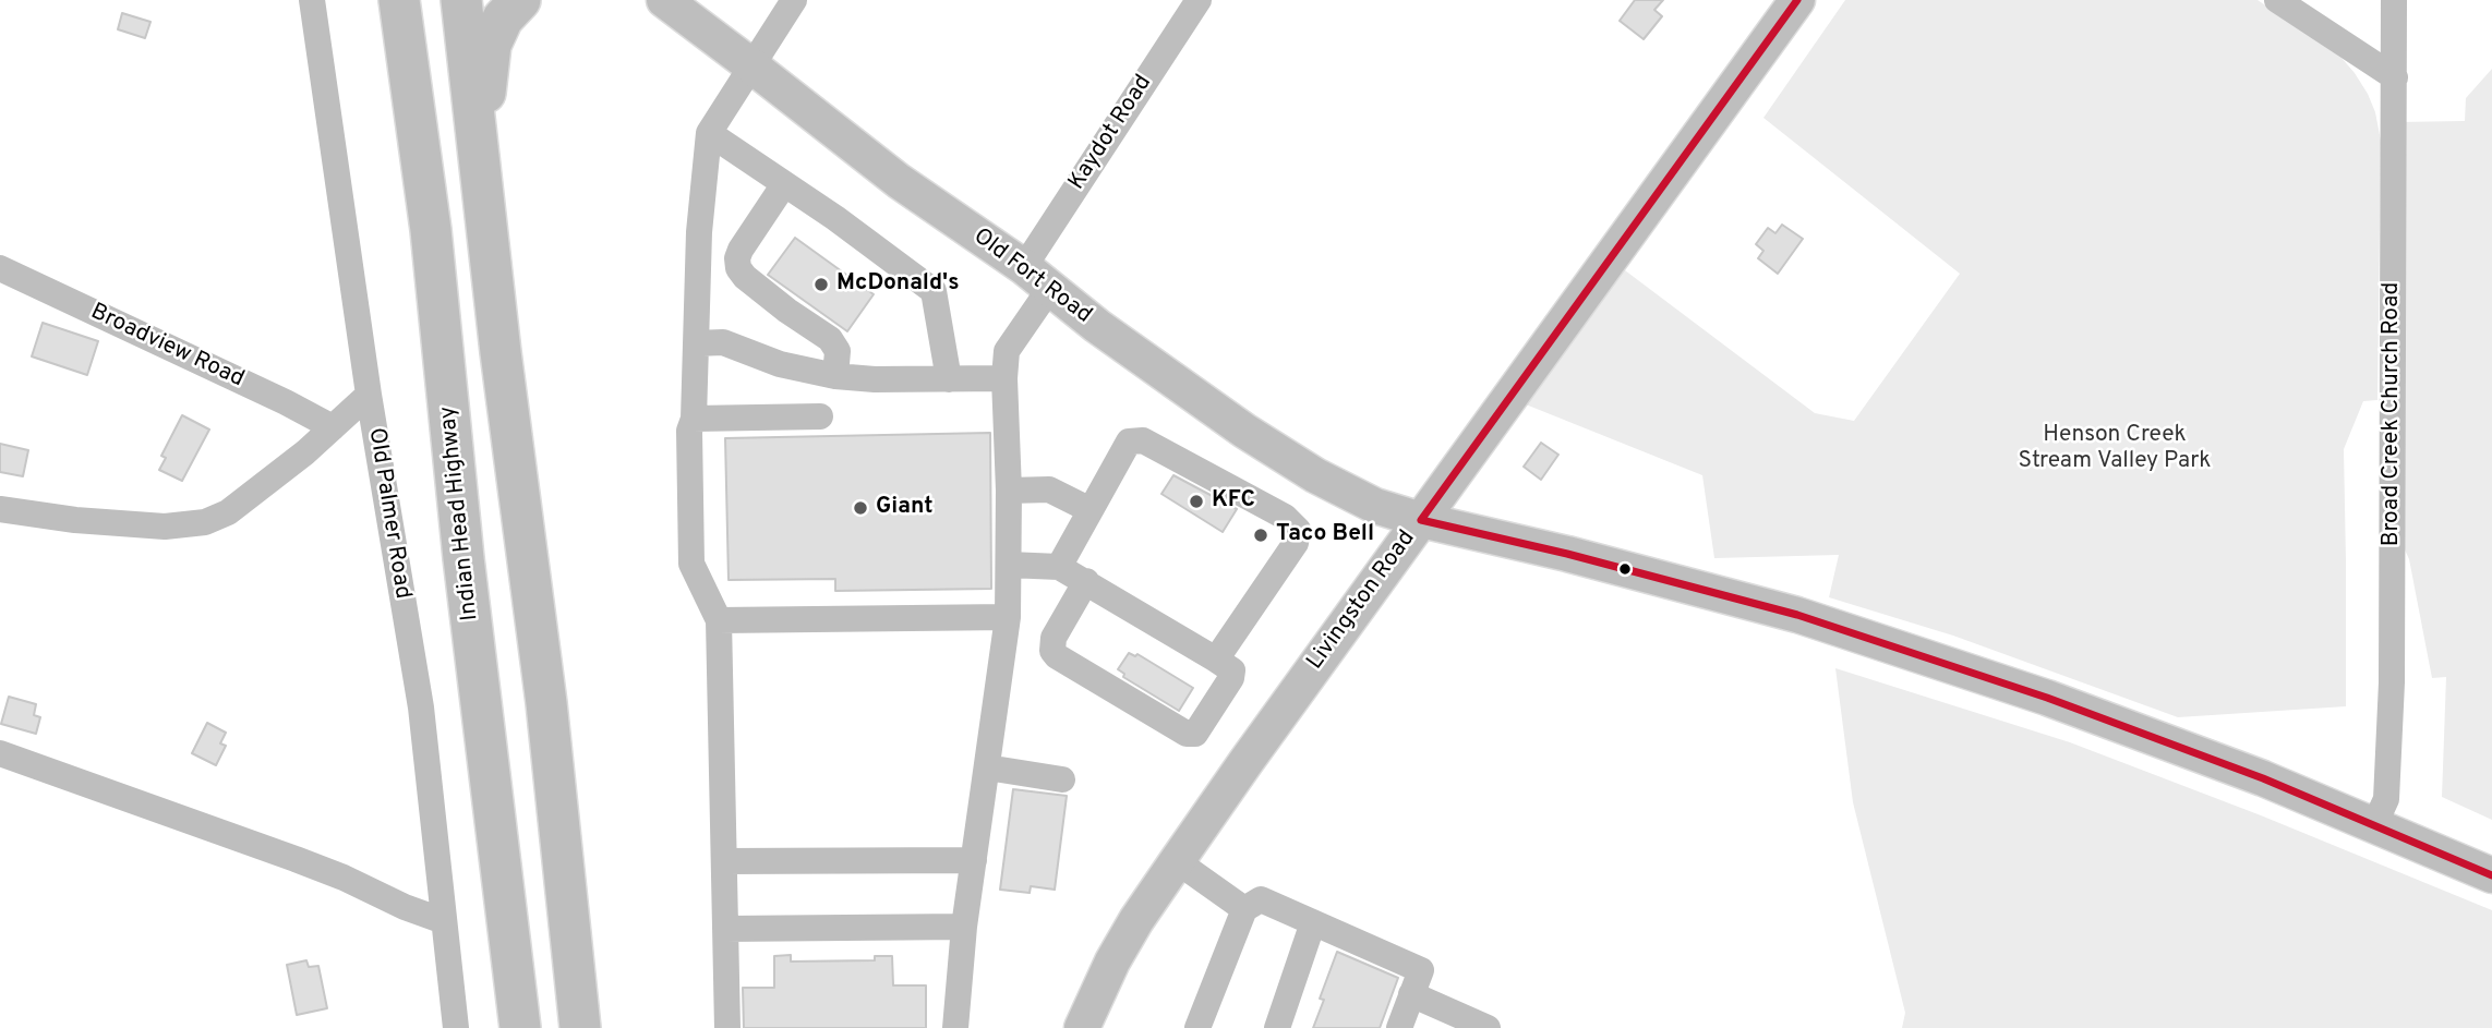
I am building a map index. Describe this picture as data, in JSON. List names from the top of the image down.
{
  "streets": {
    "highway": ["Indian Head Highway"],
    "main road": ["Old Fort Road", "Livingston Road"],
    "street": [
      "Kaydot Road",
      "Broadview Road",
      "Broad Creek Church Road",
      "Old Palmer Road"
    ]
  },
  "crossings": [
    ["Kaydot Road", "Old Fort Road"],
    ["Old Fort Road", "Broad Creek Church Road"],
    ["Old Fort Road", "Livingston Road"]
  ],
  "parks": ["Henson Creek Stream Valley Park"],
  "places": [
    "McDonald's",
    "KFC",
    "Giant",
    "Taco Bell"
  ]
}
